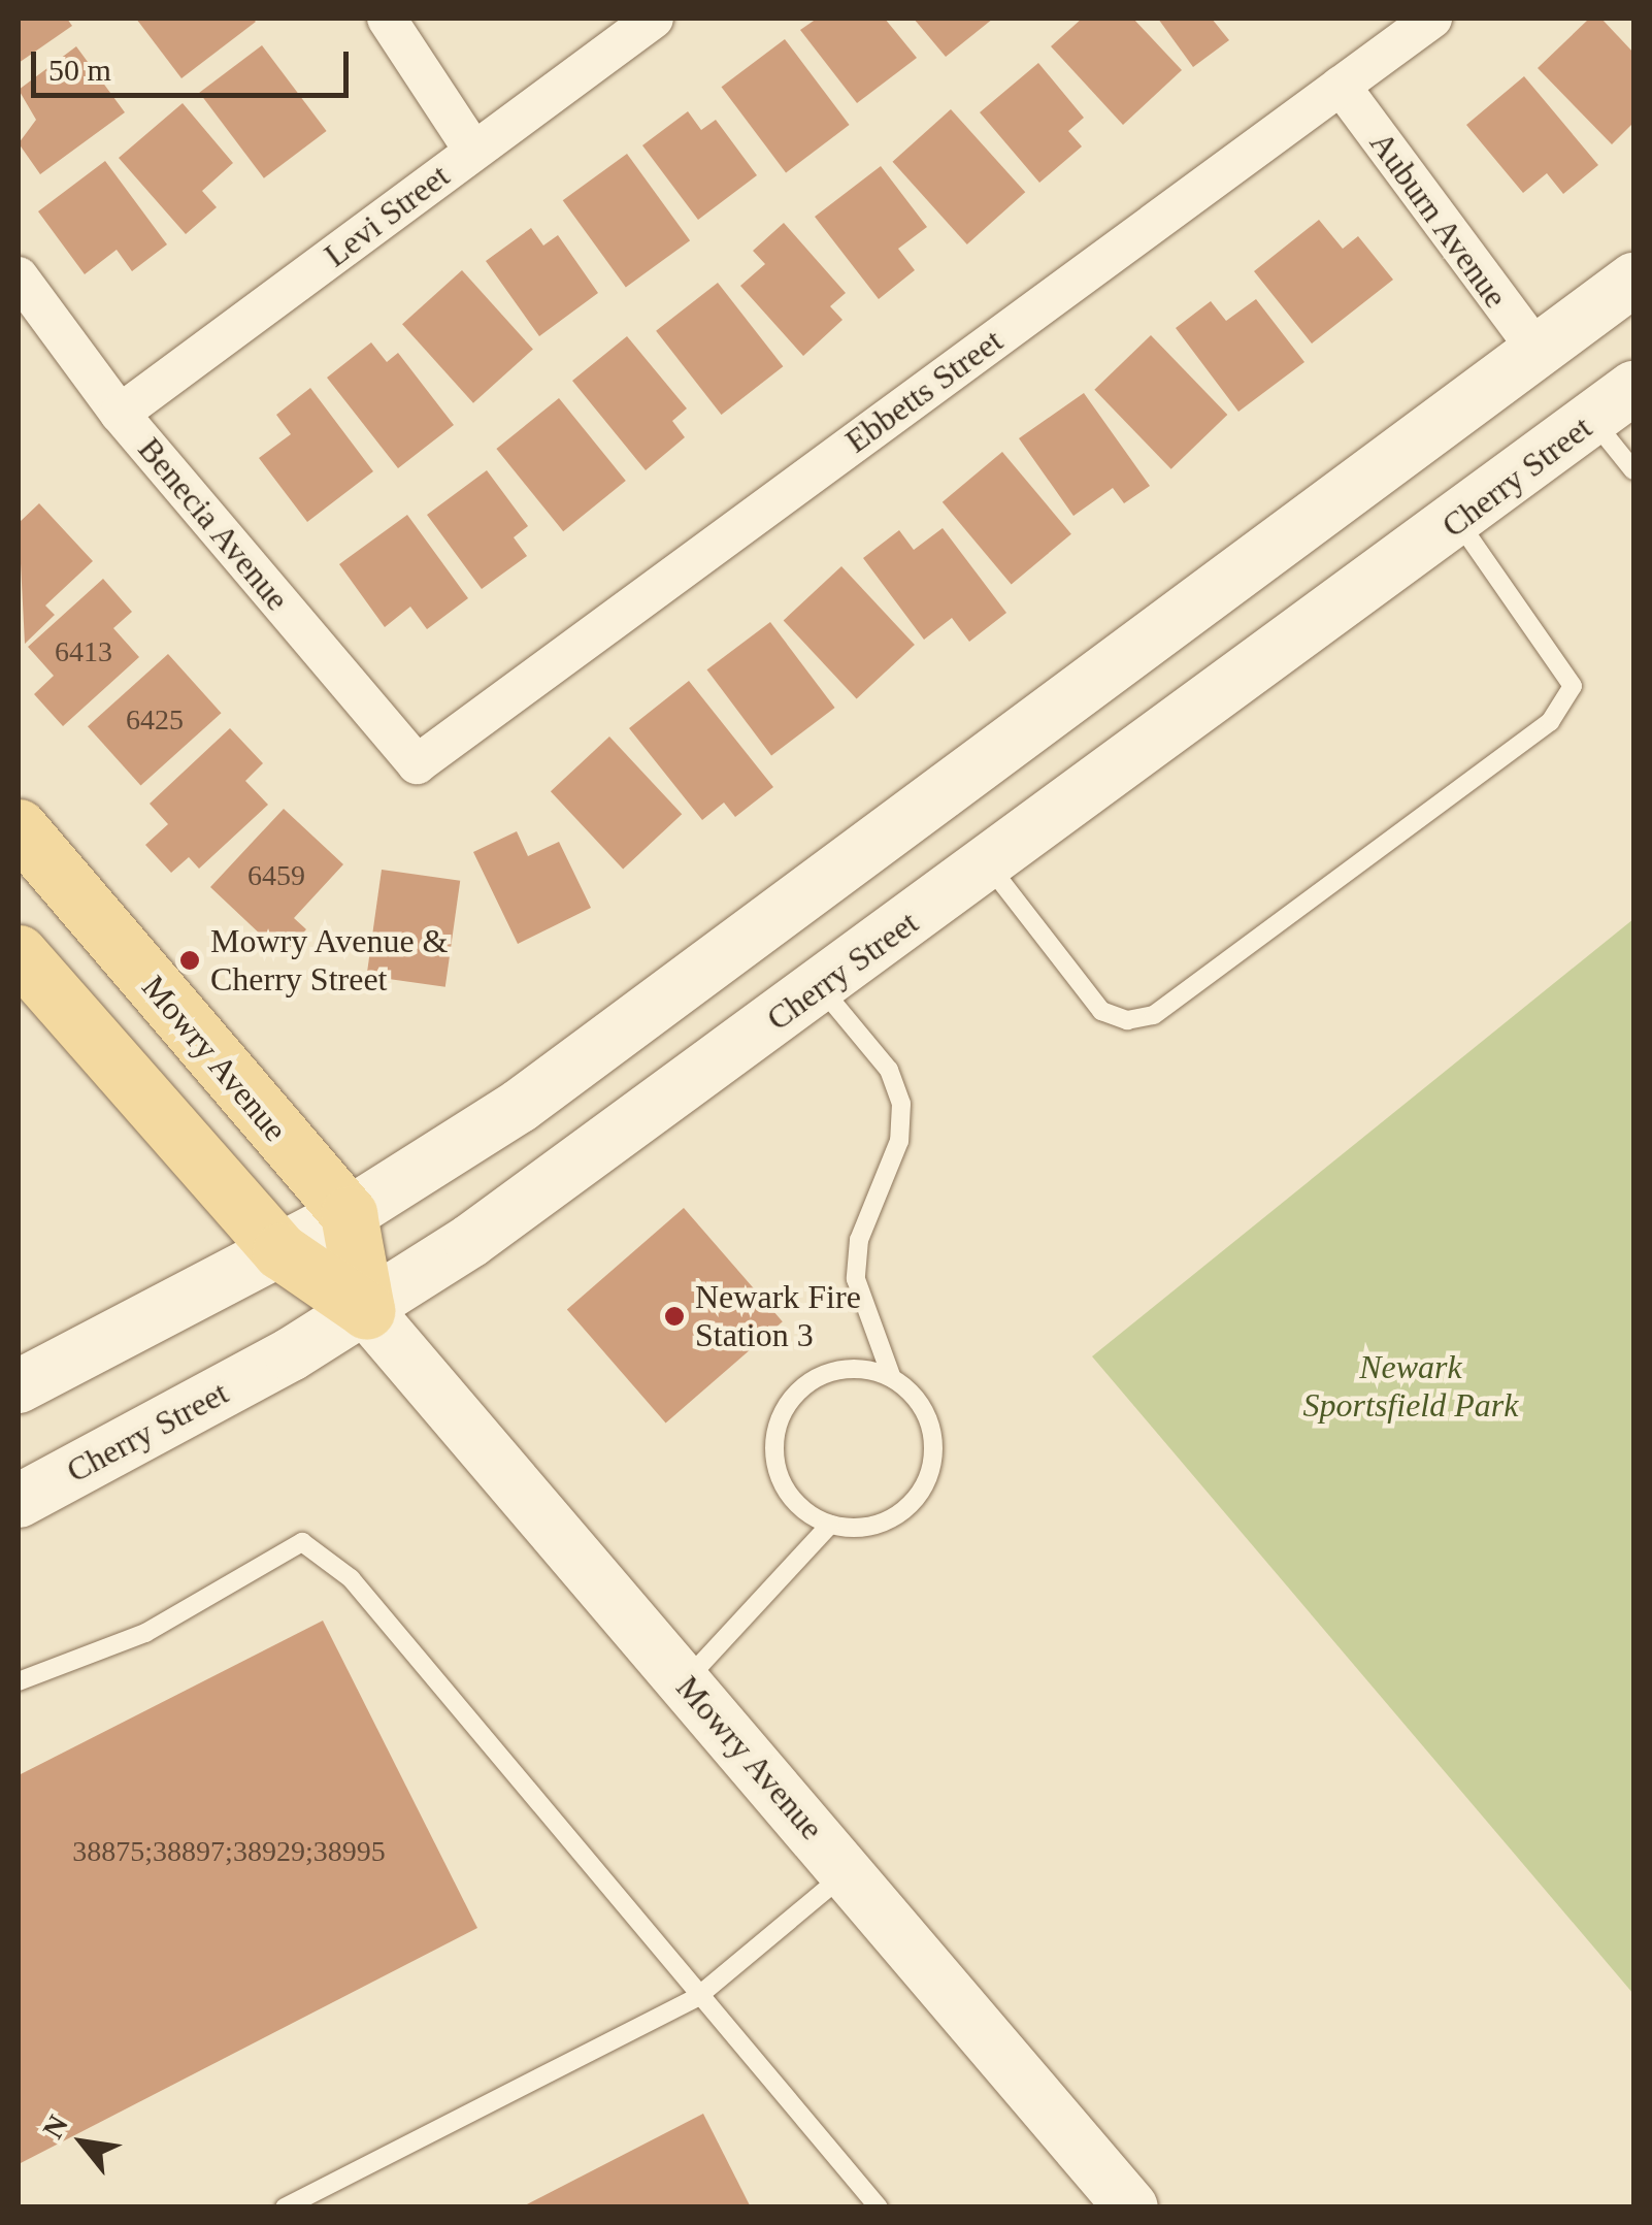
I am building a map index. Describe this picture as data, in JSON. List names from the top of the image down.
{
  "streets": {
    "main road": ["Cherry Street", "Mowry Avenue"],
    "street": [
      "Levi Street",
      "Auburn Avenue",
      "Ebbetts Street",
      "Benecia Avenue"
    ]
  },
  "crossings": [
    ["Levi Street", "Benecia Avenue"],
    ["Auburn Avenue", "Ebbetts Street"],
    ["Ebbetts Street", "Benecia Avenue"],
    ["Cherry Street", "Mowry Avenue"]
  ],
  "parks": ["Newark Sportsfield Park"],
  "places": ["Mowry Avenue & Cherry Street", "Newark Fire Station 3"],
  "house_numbers": [
    "6413",
    "6425",
    "6459",
    "38875;38897;38929;38995"
  ],
  "scale_bar": "50 m",
  "north": "top left"
}
